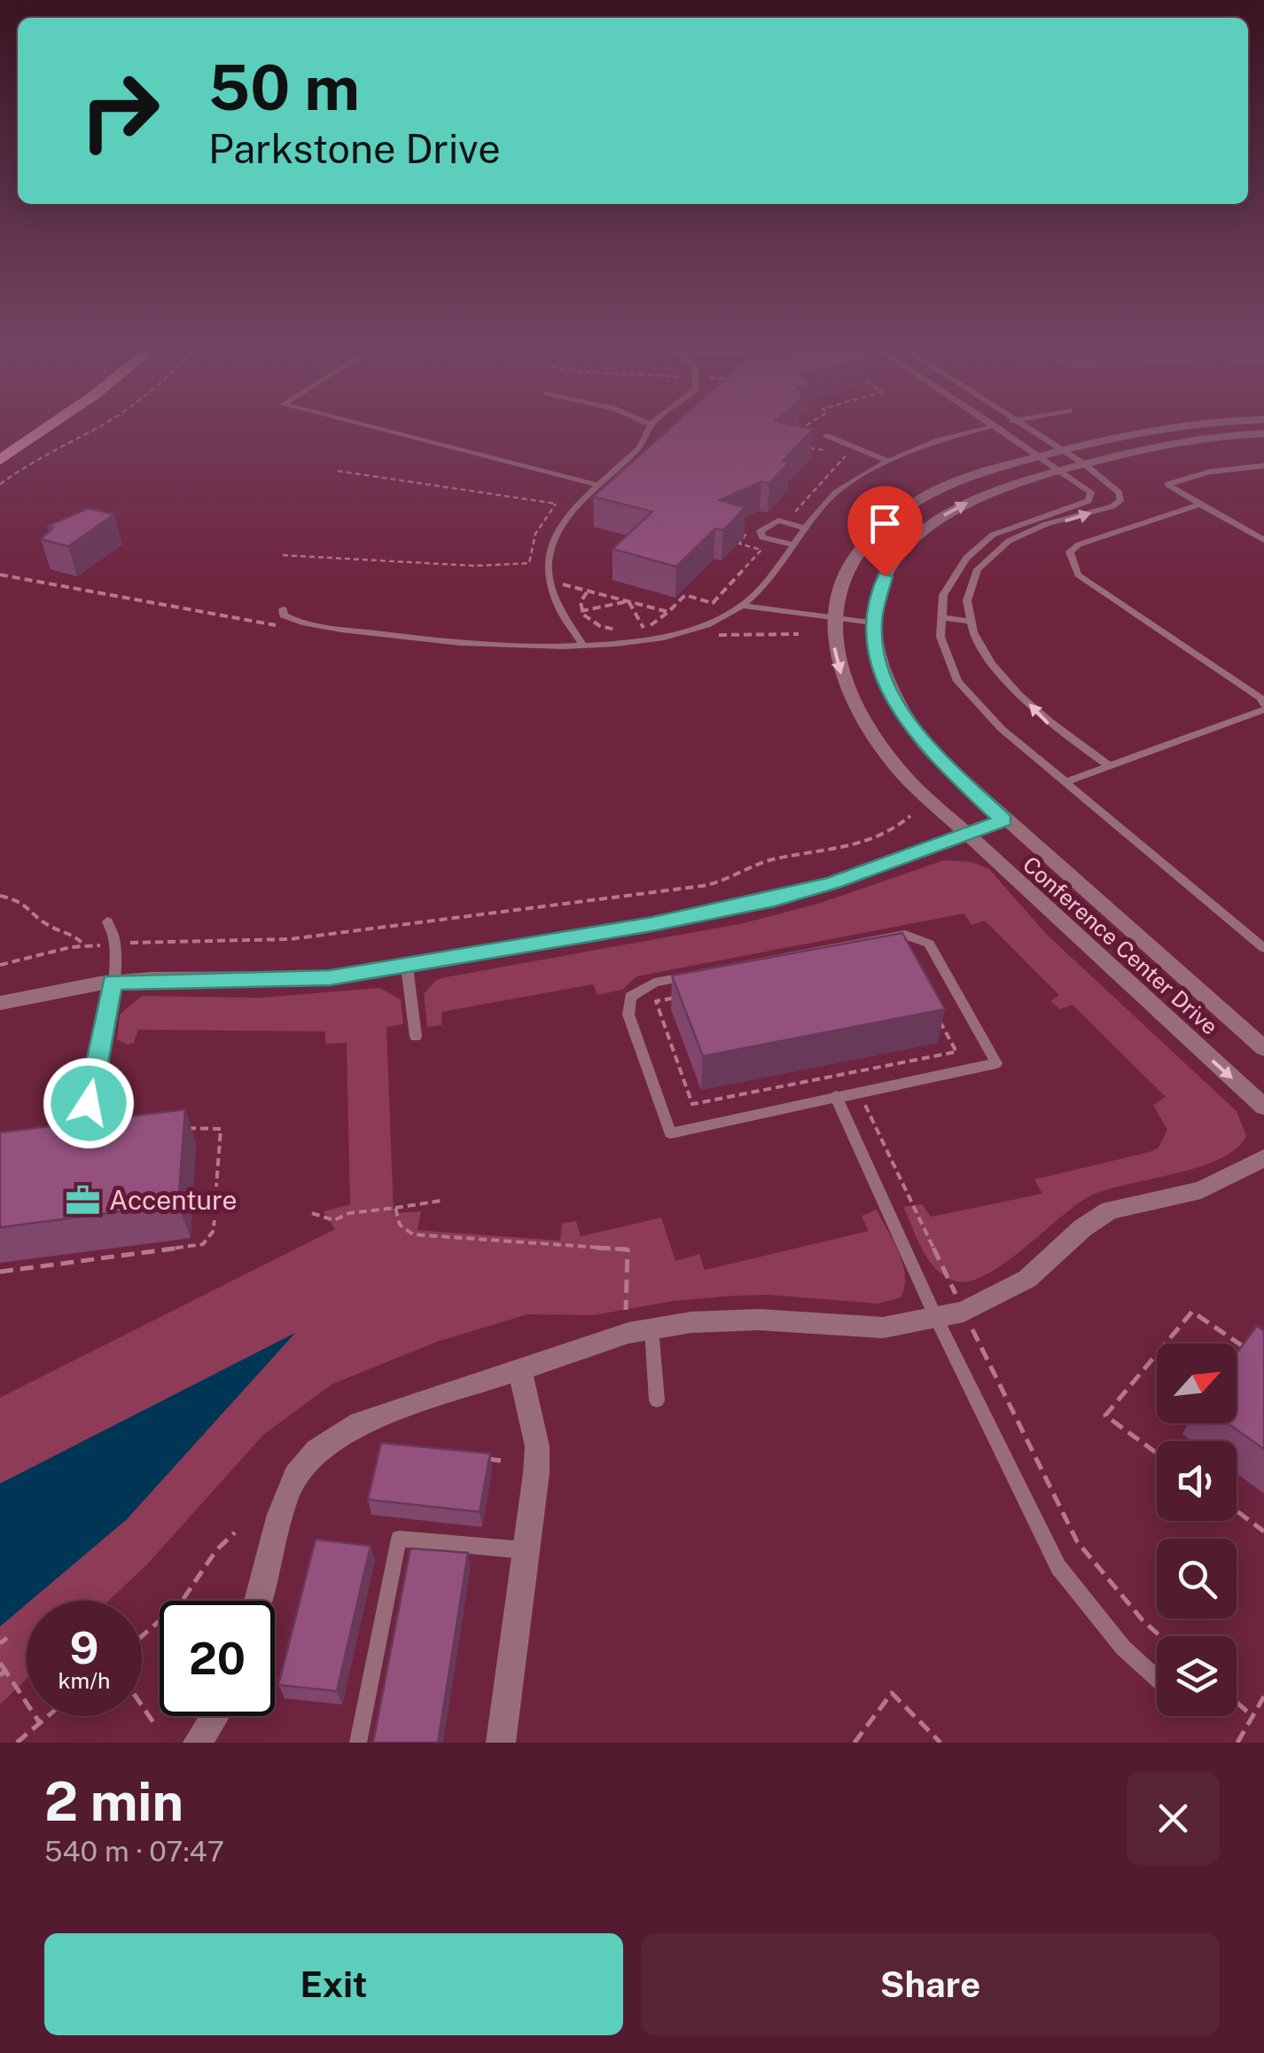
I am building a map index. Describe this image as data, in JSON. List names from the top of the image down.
{
  "streets": {
    "street": ["Conference Center Drive"]
  },
  "places": {
    "office": ["Accenture"]
  },
  "north": "top right",
  "page": {
    "turn": ["50 m", "Parkstone Drive"],
    "speed": "9 km/h",
    "limit": "20",
    "heading": ["2 min", "540 m · 07:47"],
    "buttons": ["Exit", "Share"]
  }
}
